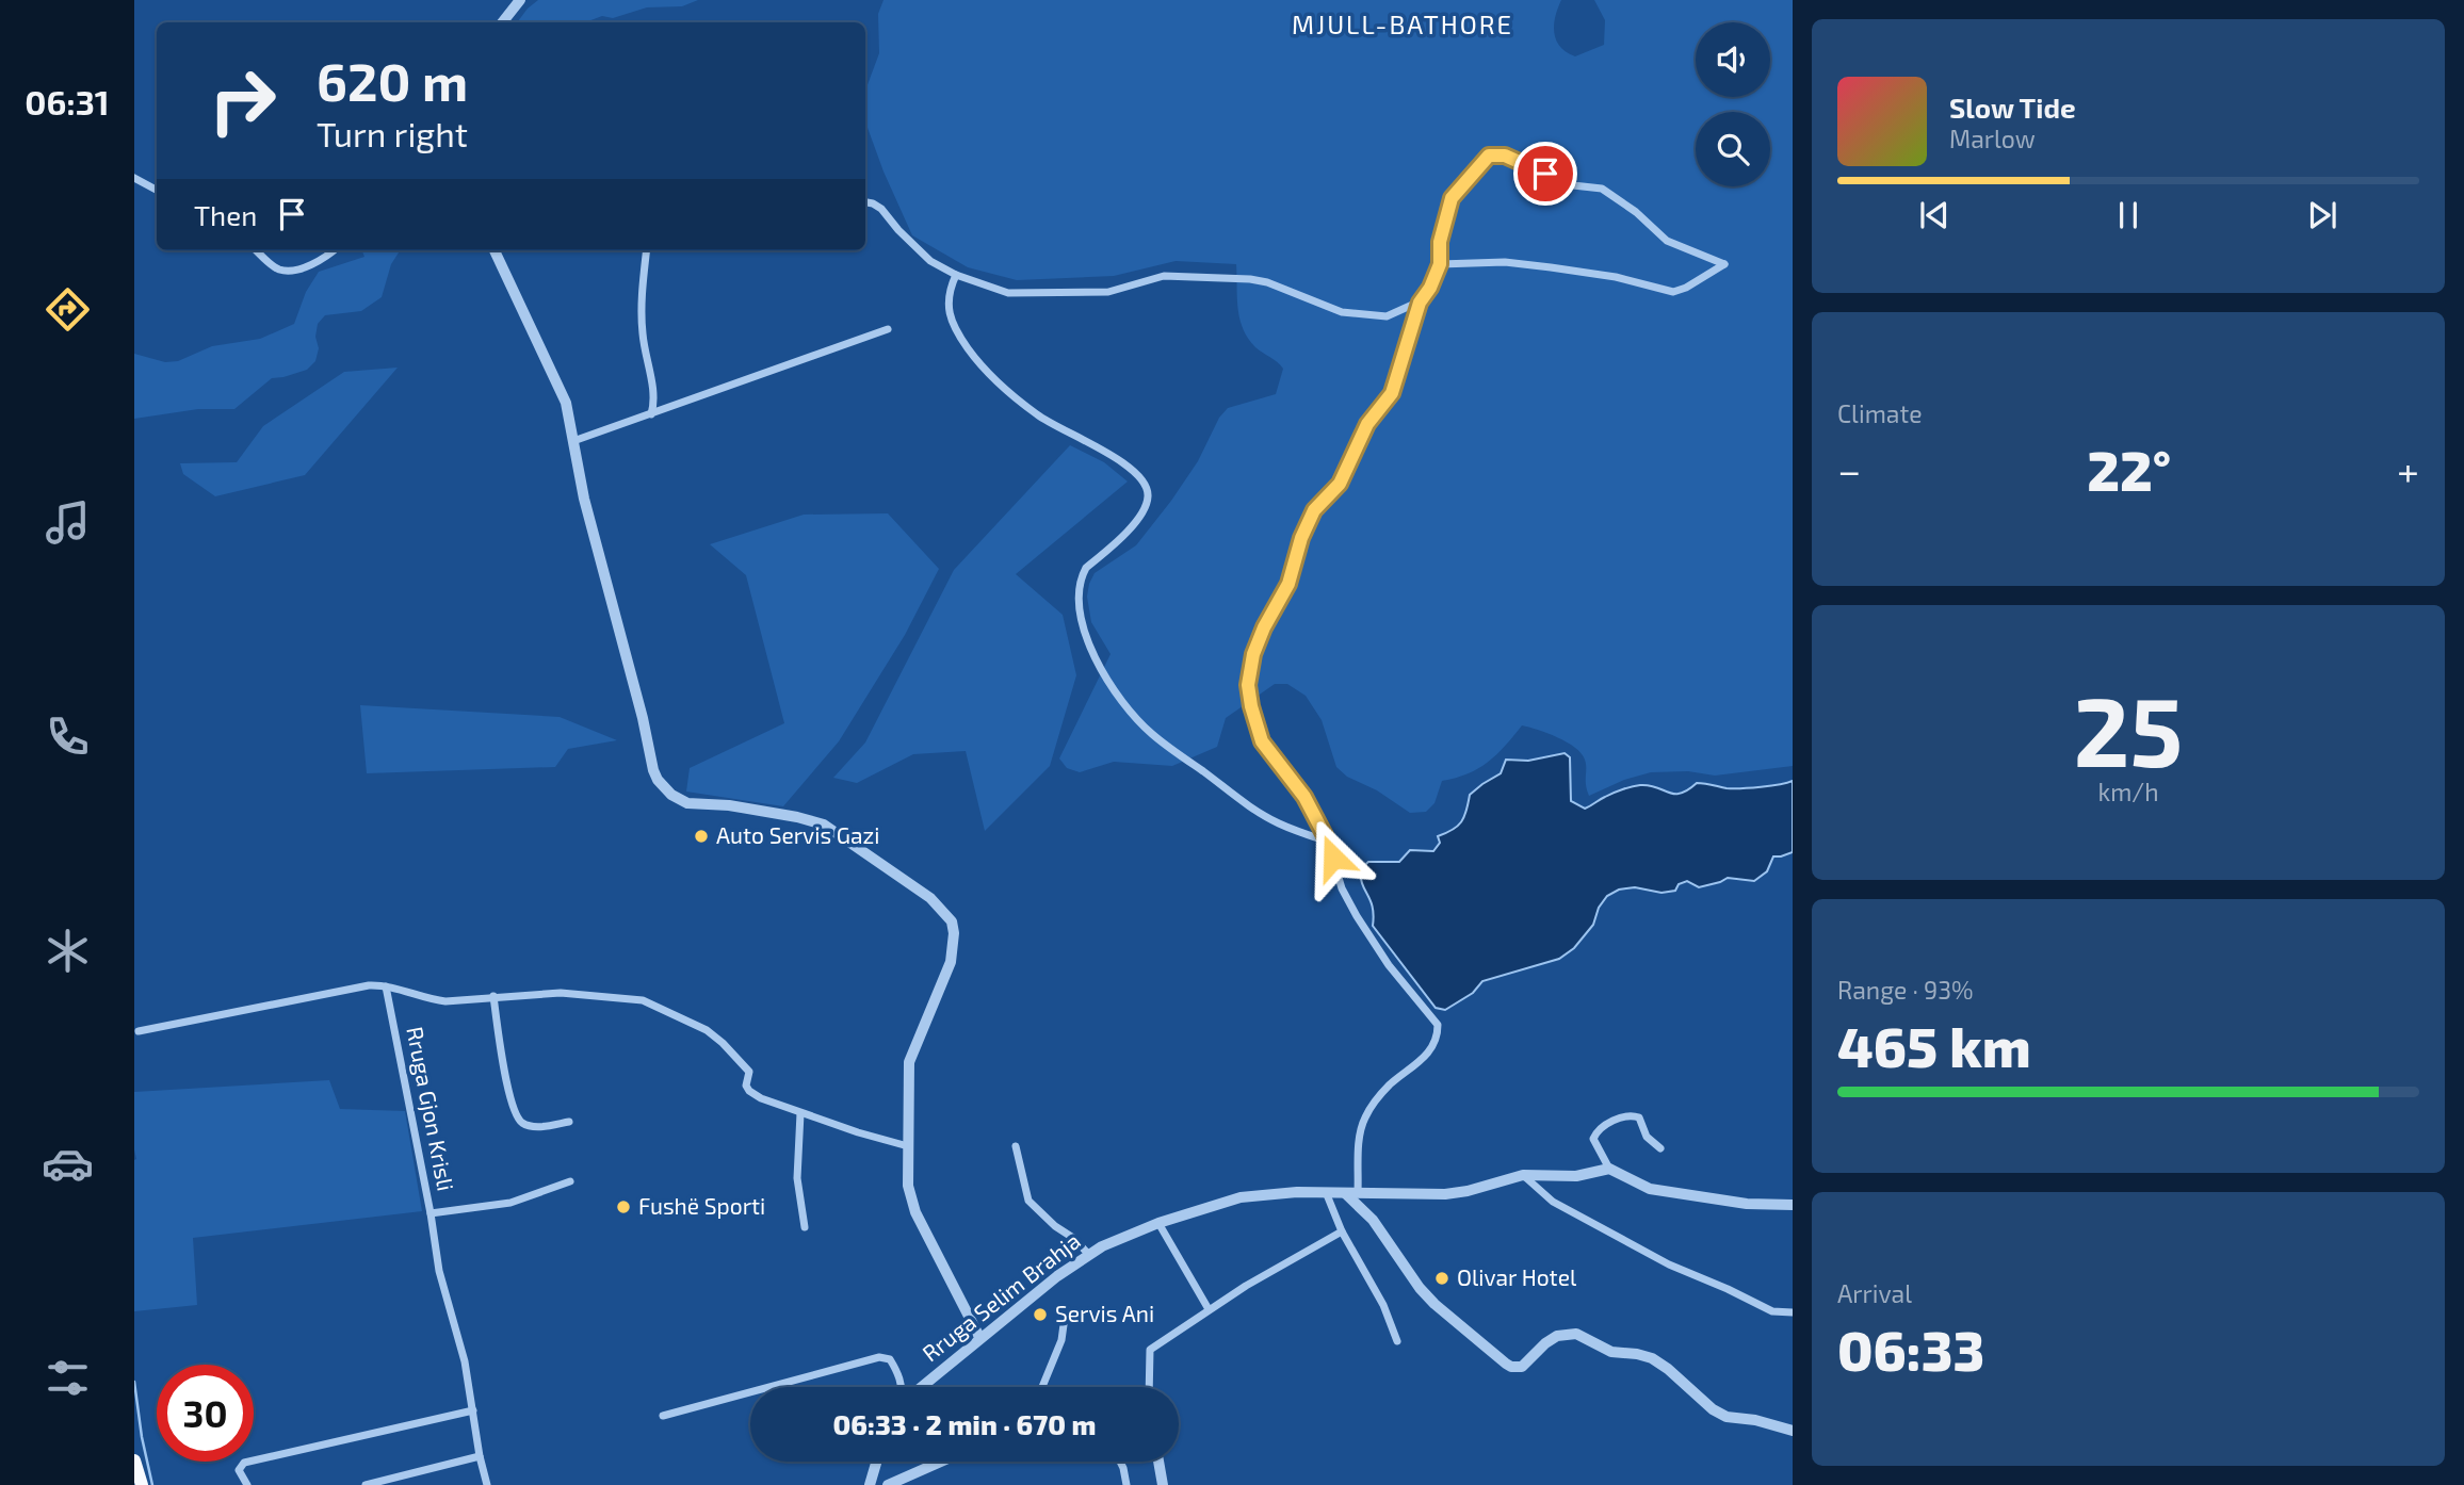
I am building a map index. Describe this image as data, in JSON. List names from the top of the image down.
{
  "streets": {
    "street": ["Rruga Gjon Krisli", "Rruga Selim Brahja"]
  },
  "districts": ["MJULL-BATHORE"],
  "places": [
    "Auto Servis Gazi",
    "Fushë Sporti",
    "Olivar Hotel",
    "Servis Ani"
  ],
  "page": {
    "tabs": "06:31",
    "turn": ["620 m", "Turn right"],
    "song": ["Slow Tide", "Marlow"],
    "then": "Then",
    "tile": [
      "Climate",
      ["25", "km/h"],
      ["Range · 93%", "465 km"],
      ["Arrival", "06:33"]
    ],
    "heat": ["−", "22°", "+"],
    "limit": "30",
    "trip": "06:33 · 2 min · 670 m"
  }
}
